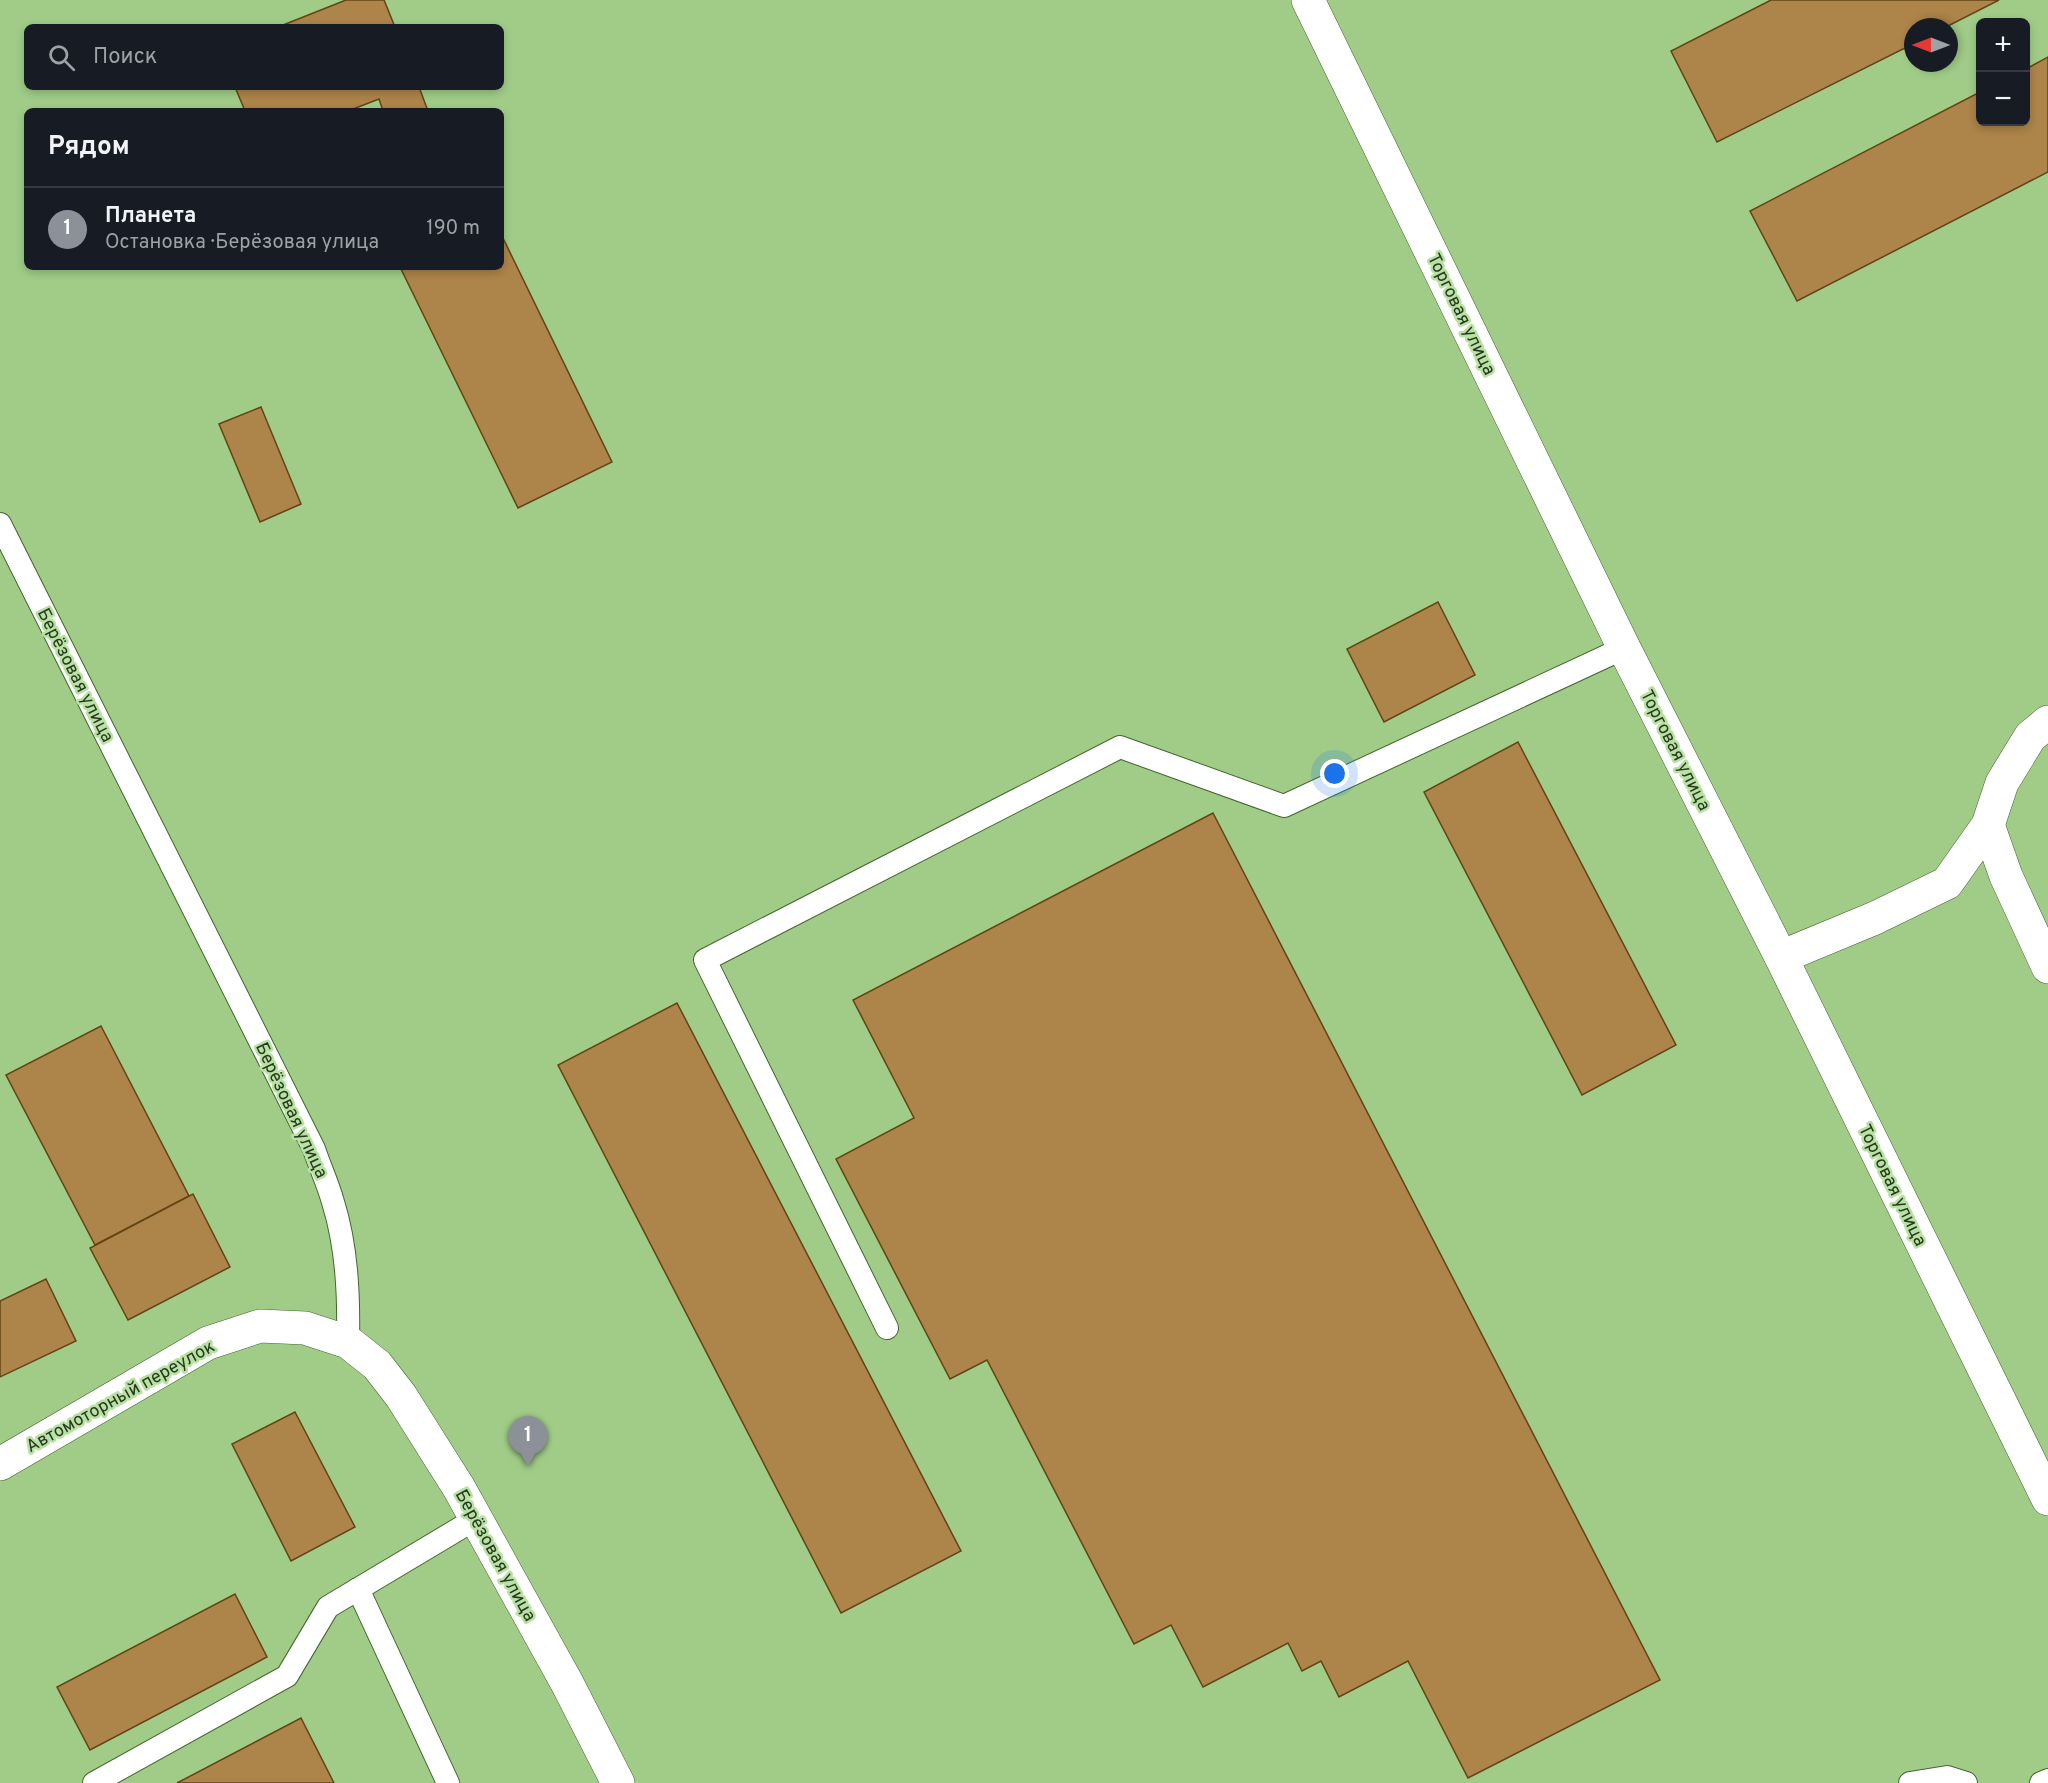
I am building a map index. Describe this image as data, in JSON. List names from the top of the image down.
{
  "streets": {
    "street": ["Торговая улица", "Берёзовая улица", "Автомоторный переулок"]
  },
  "crossings": [
    ["Берёзовая улица", "Автомоторный переулок"]
  ],
  "north": "left",
  "page": {
    "map_buttons": ["+", "−"],
    "search": "Поиск",
    "heading": "Рядом",
    "list": [
      {
        "mark": "1",
        "name": "Планета",
        "note": "Остановка · Берёзовая улица",
        "value": "190 m"
      }
    ],
    "pins": "1"
  }
}
